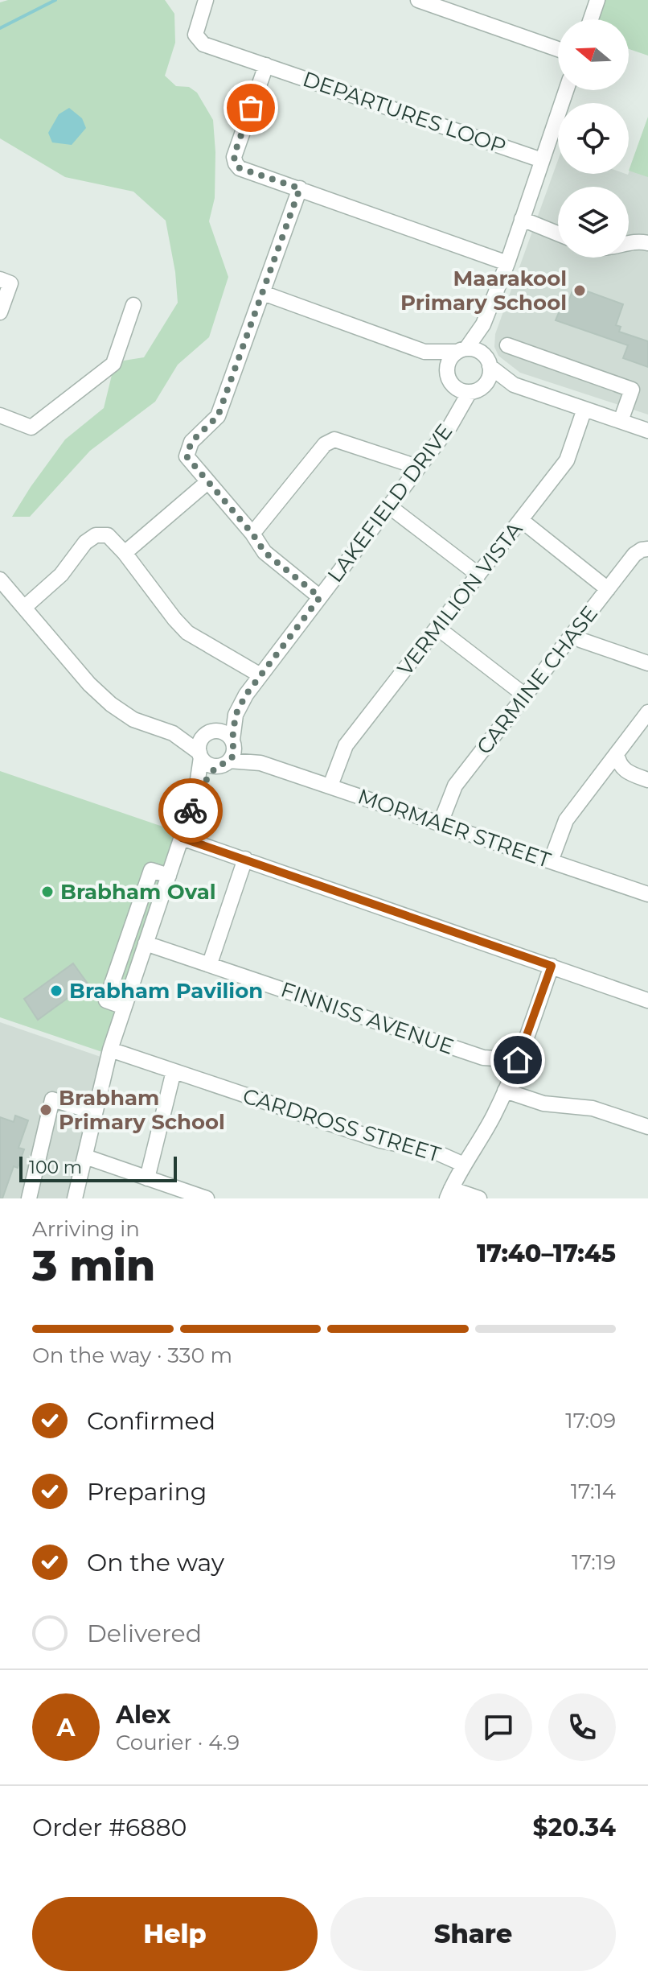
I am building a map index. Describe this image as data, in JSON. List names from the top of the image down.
{
  "streets": {
    "street": [
      "DEPARTURES LOOP",
      "LAKEFIELD DRIVE",
      "VERMILION VISTA",
      "CARMINE CHASE",
      "MORMAER STREET",
      "FINNISS AVENUE",
      "CARDROSS STREET"
    ]
  },
  "crossings": [
    ["LAKEFIELD DRIVE", "MORMAER STREET"],
    ["VERMILION VISTA", "MORMAER STREET"],
    ["CARMINE CHASE", "MORMAER STREET"]
  ],
  "places": [
    "Maarakool Primary School",
    "Brabham Oval",
    "Brabham Pavilion",
    "Brabham Primary School"
  ],
  "scale_bar": "100 m",
  "north": "left",
  "page": {
    "scale": "100 m",
    "heading": ["3 min", "Arriving in", "17:40–17:45"],
    "panel": [
      "Alex",
      "Courier · 4.9",
      "Order #6880",
      "$20.34"
    ],
    "bar": "On the way · 330 m",
    "list": [
      ["Confirmed", "17:09"],
      ["Preparing", "17:14"],
      ["On the way", "17:19"],
      "Delivered"
    ],
    "round": "A",
    "buttons": ["Help", "Share"]
  }
}
